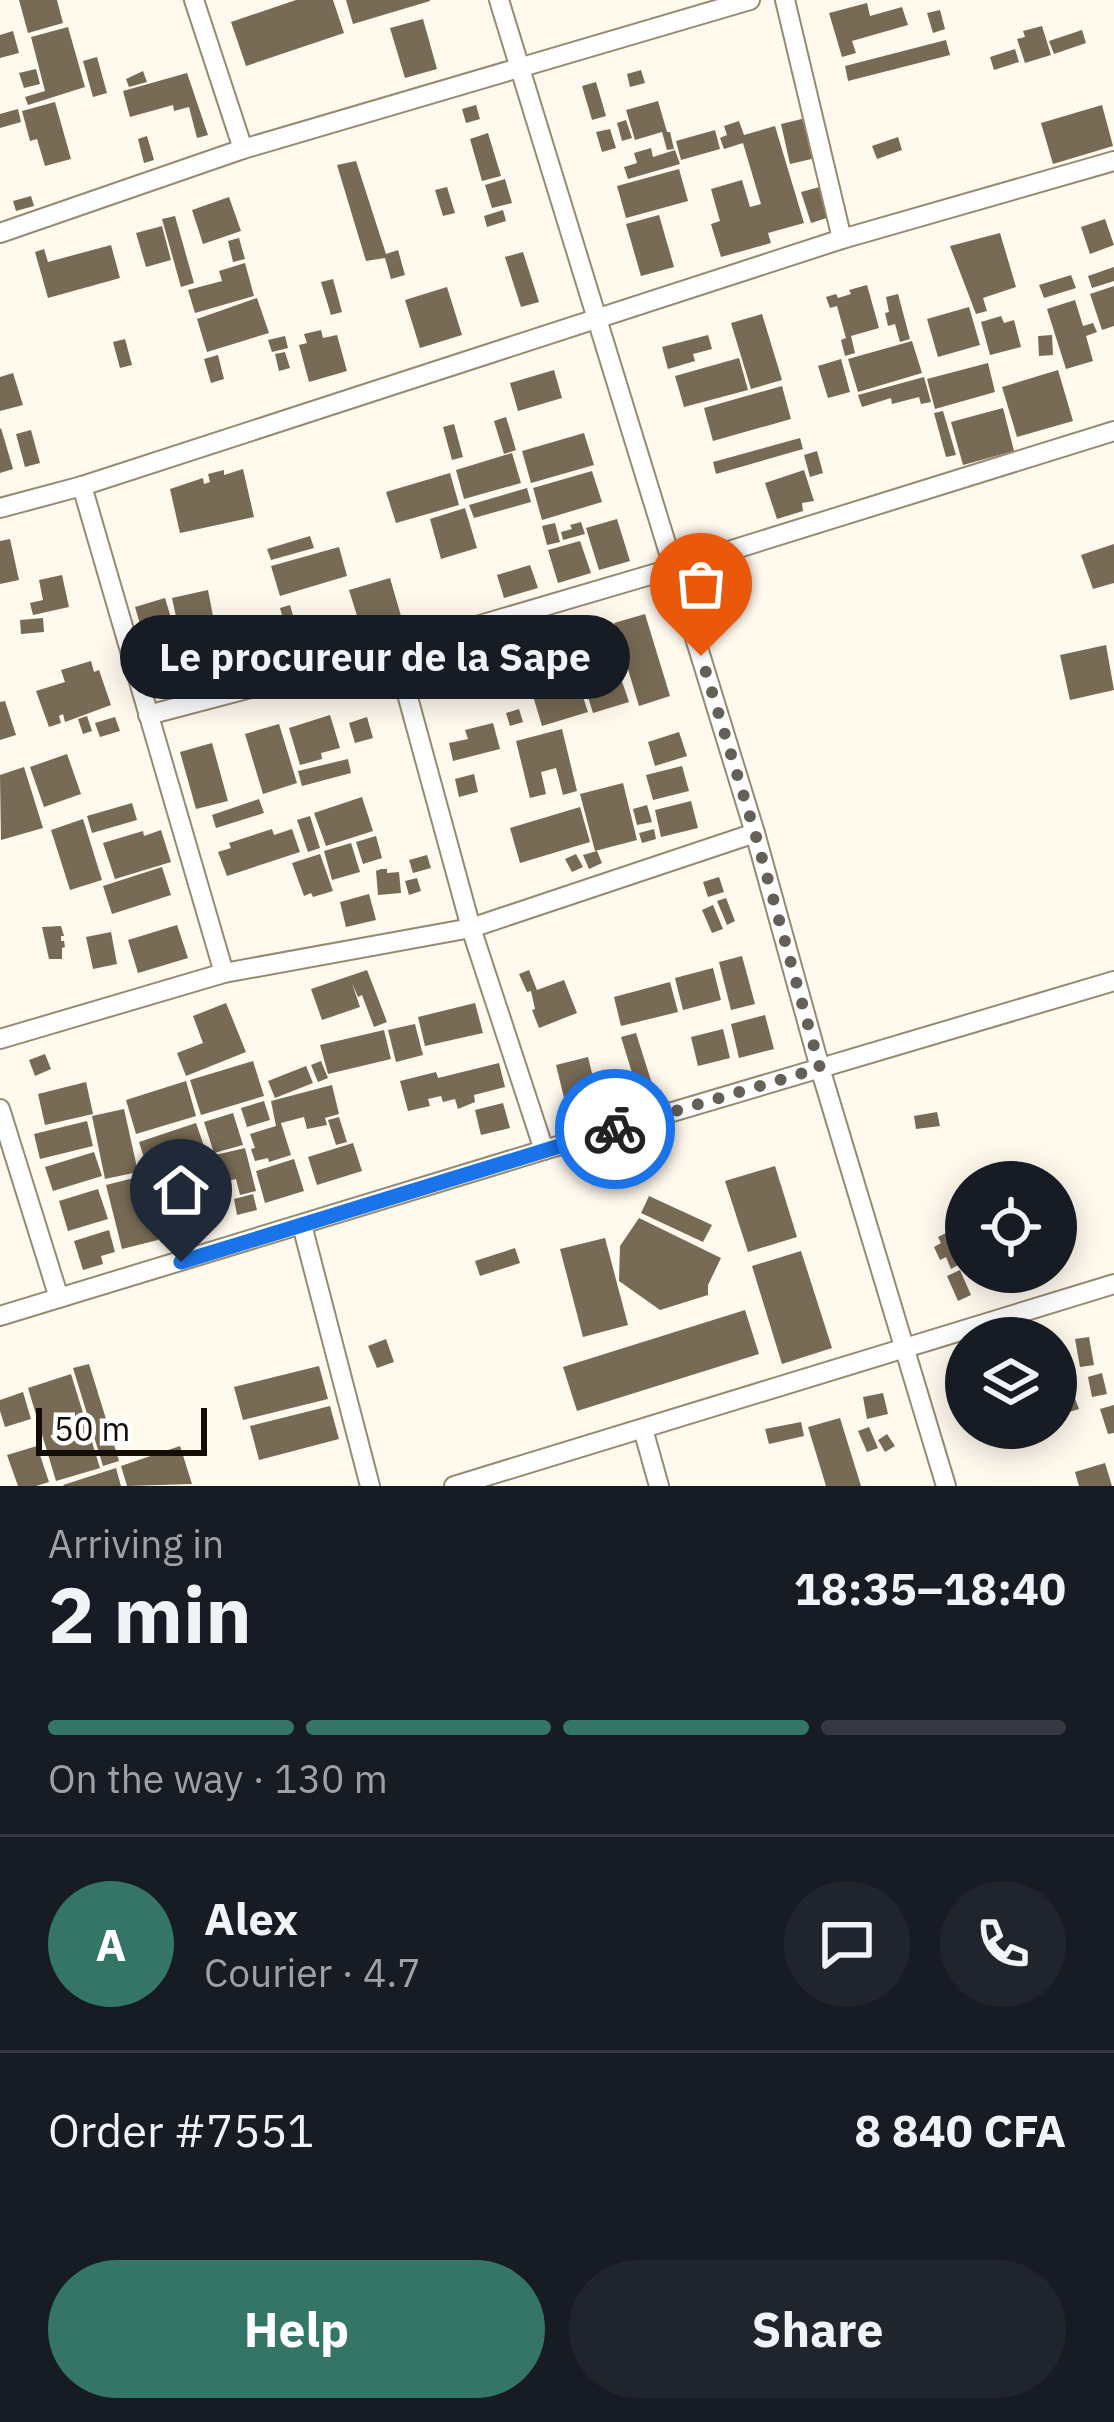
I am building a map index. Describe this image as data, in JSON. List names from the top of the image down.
{
  "places": ["Le procureur de la Sape"],
  "scale_bar": "50 m",
  "page": {
    "bubble": "Le procureur de la Sape",
    "scale": "50 m",
    "heading": ["2 min", "Arriving in", "18:35–18:40"],
    "panel": [
      "Alex",
      "Courier · 4.7",
      "Order #7551",
      "8 840 CFA"
    ],
    "bar": "On the way · 130 m",
    "round": "A",
    "buttons": ["Help", "Share"]
  }
}
